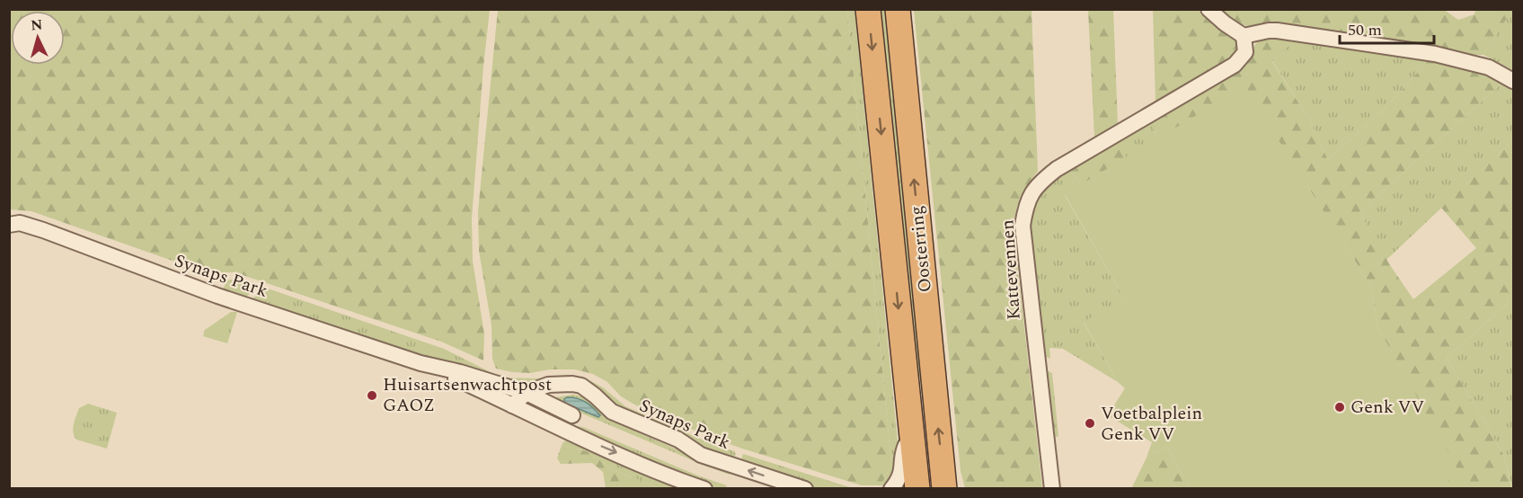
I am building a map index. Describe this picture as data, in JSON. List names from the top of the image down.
{
  "streets": {
    "highway": ["Oosterring"],
    "street": ["Kattevennen", "Synaps Park"]
  },
  "places": ["Huisartsenwachtpost GAOZ", "Genk VV", "Voetbalplein Genk VV"],
  "scale_bar": "50 m",
  "north": "top"
}
